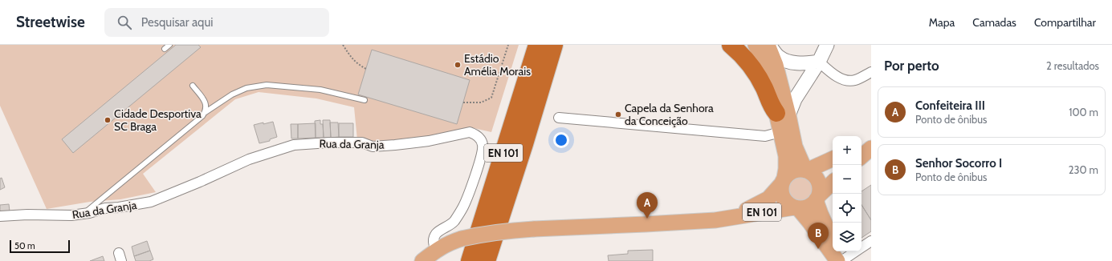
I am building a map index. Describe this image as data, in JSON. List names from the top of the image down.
{
  "streets": {
    "highway": ["EN 101"],
    "street": ["Rua da Granja"]
  },
  "crossings": [
    ["Rua da Granja", "EN 101"]
  ],
  "places": ["Estádio Amélia Morais", "Capela da Senhora da Conceição", "Cidade Desportiva SC Braga"],
  "scale_bar": "50 m",
  "page": {
    "header": "Streetwise",
    "search": "Pesquisar aqui",
    "nav": ["Mapa", "Camadas", "Compartilhar"],
    "heading": ["Por perto", "2 resultados"],
    "list": [
      {
        "mark": "A",
        "name": "Confeiteira III",
        "note": "Ponto de ônibus",
        "value": "100 m"
      },
      {
        "mark": "B",
        "name": "Senhor Socorro I",
        "note": "Ponto de ônibus",
        "value": "230 m"
      }
    ],
    "map_buttons": ["+", "−"],
    "pins": ["A", "B"],
    "scale": "50 m"
  }
}
